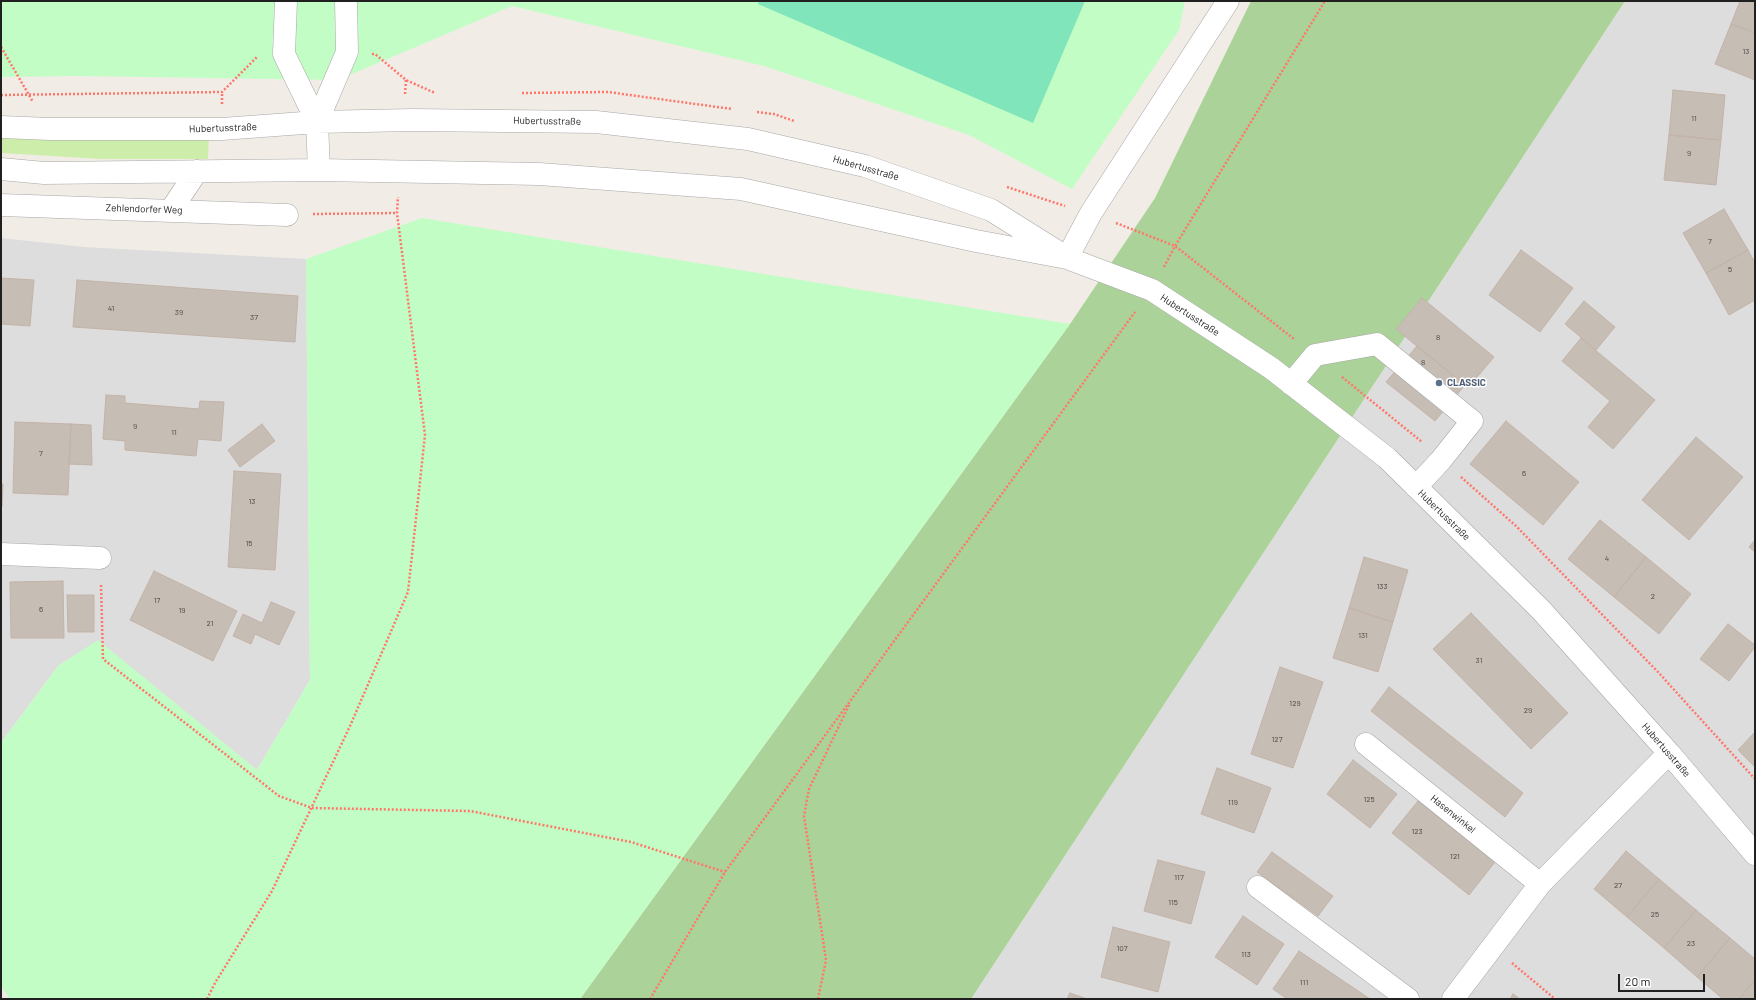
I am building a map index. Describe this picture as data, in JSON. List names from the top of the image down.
{
  "streets": {
    "street": ["Hubertusstraße", "Zehlendorfer Weg", "Hasenwinkel"]
  },
  "places": ["CLASSIC"],
  "house_numbers": [
    "13",
    "11",
    "9",
    "7",
    "5",
    "41",
    "39",
    "37",
    "8",
    "8",
    "9",
    "11",
    "7",
    "6",
    "13",
    "15",
    "4",
    "133",
    "2",
    "17",
    "6",
    "19",
    "21",
    "131",
    "31",
    "129",
    "29",
    "127",
    "125",
    "119",
    "123",
    "121",
    "117",
    "27",
    "115",
    "25",
    "23",
    "107",
    "113",
    "111"
  ],
  "scale_bar": "20 m"
}
